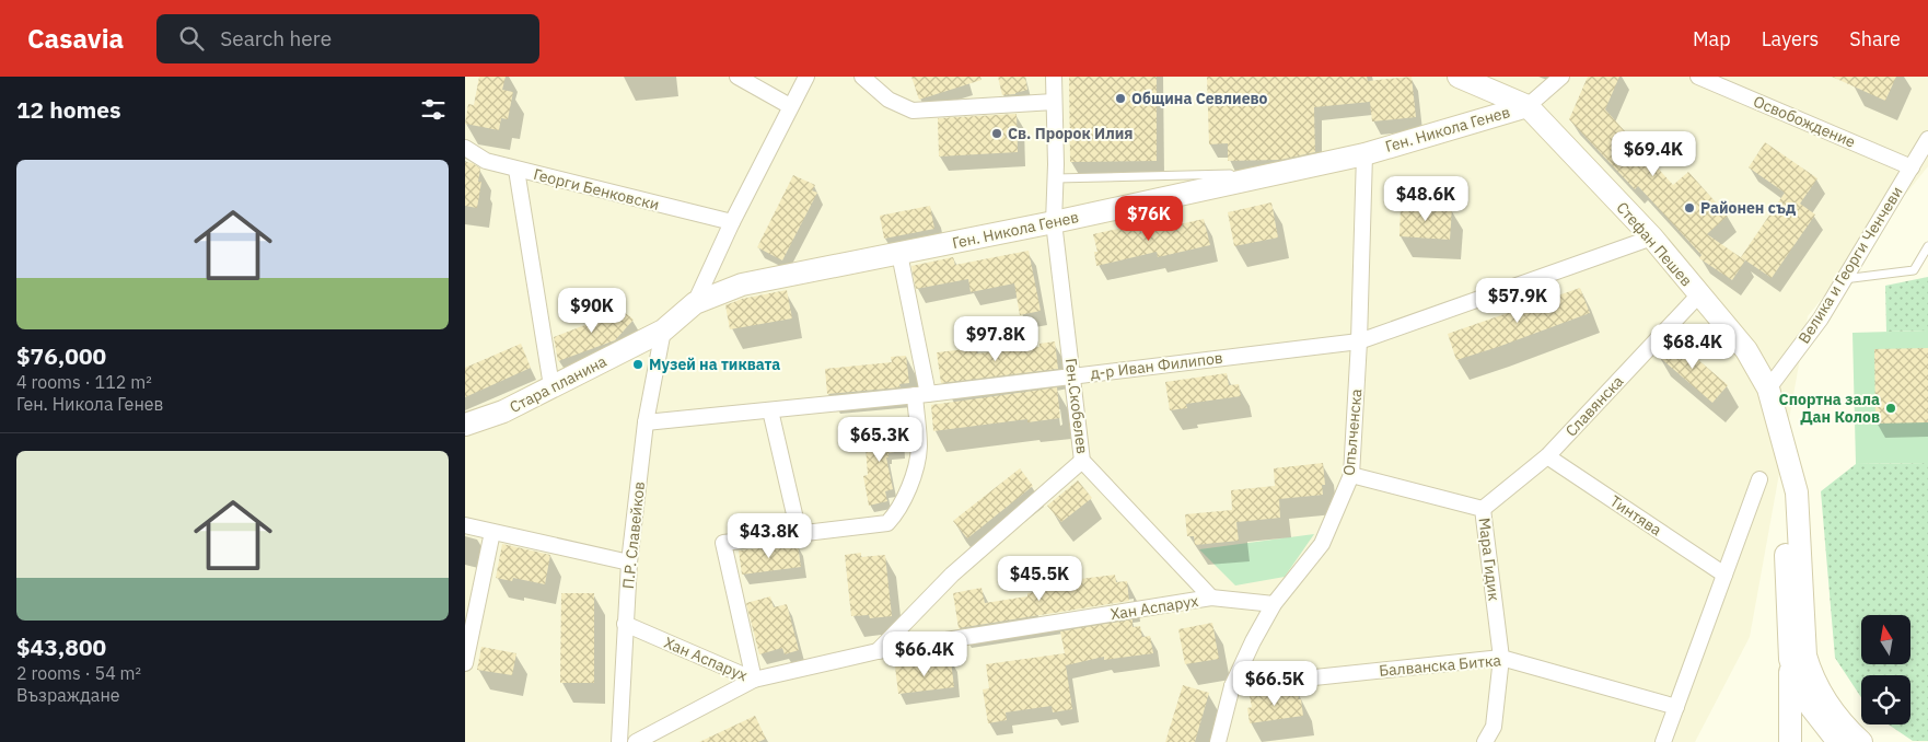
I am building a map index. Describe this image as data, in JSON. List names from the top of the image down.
{
  "streets": {
    "street": [
      "Освобождение",
      "Ген. Никола Генев",
      "Георги Бенковски",
      "Стефан Пешев",
      "Велика и Георги Ченчеви",
      "д-р Иван Филипов",
      "Стара планина",
      "Ген.Скобелев",
      "Славянска",
      "Опълченска",
      "Тинтява",
      "П.Р. Славейков",
      "Мара Гидик",
      "Хан Аспарух",
      "Балванска Битка"
    ]
  },
  "crossings": [
    ["Освобождение", "Велика и Георги Ченчеви"],
    ["Ген. Никола Генев", "Стефан Пешев"],
    ["Ген. Никола Генев", "Стара планина"],
    ["Ген. Никола Генев", "Ген.Скобелев"],
    ["Ген. Никола Генев", "Опълченска"],
    ["Стефан Пешев", "Велика и Георги Ченчеви"],
    ["Стефан Пешев", "д-р Иван Филипов"],
    ["Стефан Пешев", "Славянска"],
    ["д-р Иван Филипов", "Ген.Скобелев"],
    ["д-р Иван Филипов", "Опълченска"],
    ["д-р Иван Филипов", "П.Р. Славейков"],
    ["Стара планина", "П.Р. Славейков"],
    ["Ген.Скобелев", "Хан Аспарух"],
    ["Славянска", "Тинтява"],
    ["Славянска", "Мара Гидик"],
    ["Опълченска", "Мара Гидик"],
    ["Опълченска", "Хан Аспарух"],
    ["Опълченска", "Балванска Битка"],
    ["П.Р. Славейков", "Хан Аспарух"],
    ["Мара Гидик", "Балванска Битка"]
  ],
  "places": [
    "Община Севлиево",
    "Св. Пророк Илия",
    "Районен съд",
    "Музей на тиквата",
    "Спортна зала Дан Колов"
  ],
  "north": "top",
  "page": {
    "header": "Casavia",
    "search": "Search here",
    "nav": ["Map", "Layers", "Share"],
    "heading": "12 homes",
    "price": [
      "$69.4K",
      "$48.6K",
      "$76K",
      "$57.9K",
      "$90K",
      "$97.8K",
      "$68.4K",
      "$65.3K",
      "$43.8K",
      "$45.5K",
      "$66.4K",
      "$66.5K"
    ],
    "list": [
      {
        "name": "$76,000",
        "note": "4 rooms · 112 m² · Ген. Никола Генев"
      },
      {
        "name": "$43,800",
        "note": "2 rooms · 54 m² · Възраждане"
      }
    ]
  }
}
